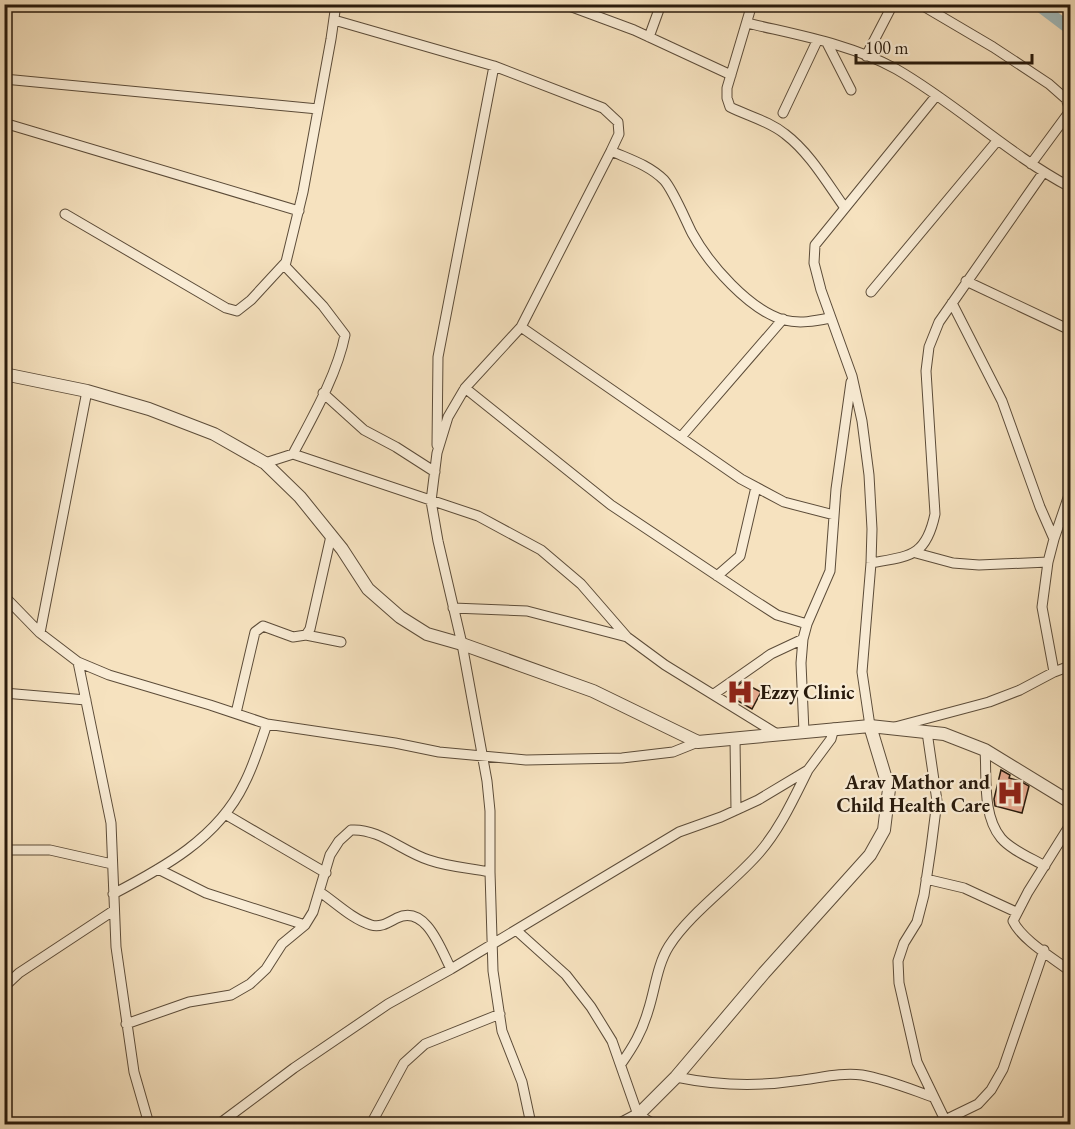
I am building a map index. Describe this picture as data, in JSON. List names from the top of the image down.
{
  "places": {
    "hospital": ["Ezzy Clinic", "Arav Mathor and Child Health Care"]
  },
  "scale_bar": "100 m"
}
